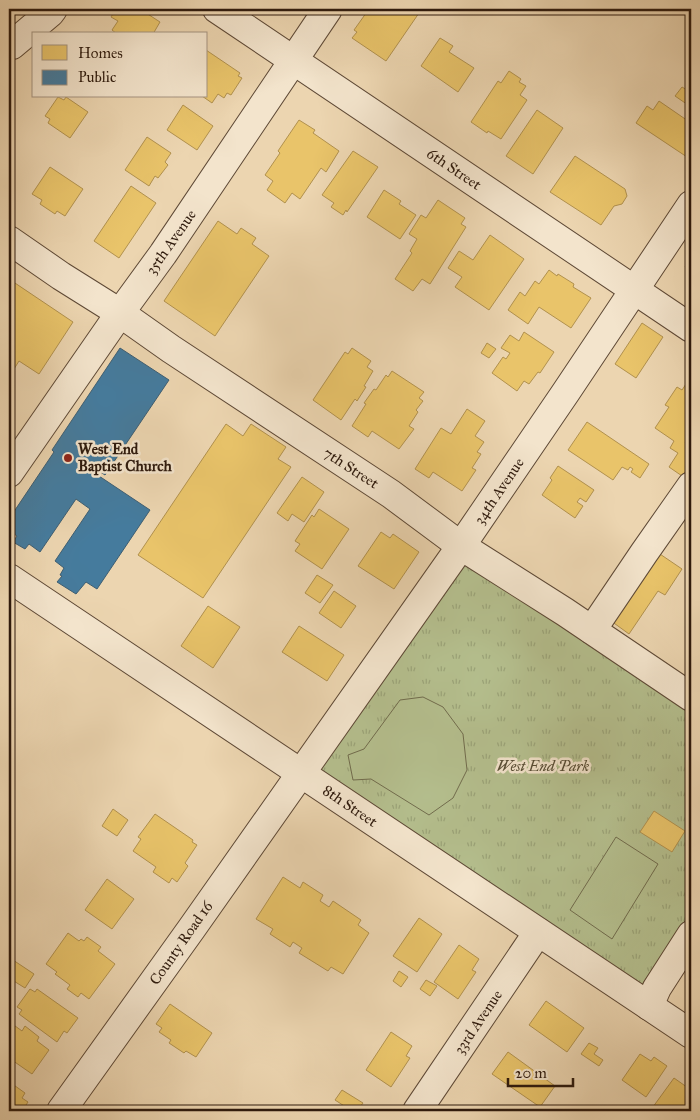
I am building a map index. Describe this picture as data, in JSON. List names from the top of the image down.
{
  "streets": {
    "street": [
      "6th Street",
      "35th Avenue",
      "7th Street",
      "34th Avenue",
      "8th Street",
      "County Road 16",
      "33rd Avenue"
    ]
  },
  "crossings": [
    ["6th Street", "35th Avenue"],
    ["6th Street", "34th Avenue"],
    ["35th Avenue", "7th Street"],
    ["7th Street", "34th Avenue"],
    ["34th Avenue", "8th Street"],
    ["34th Avenue", "County Road 16"],
    ["8th Street", "County Road 16"],
    ["8th Street", "33rd Avenue"]
  ],
  "parks": ["West End Park"],
  "places": ["West End Baptist Church"],
  "legend": ["Homes", "Public"],
  "scale_bar": "20 m"
}
